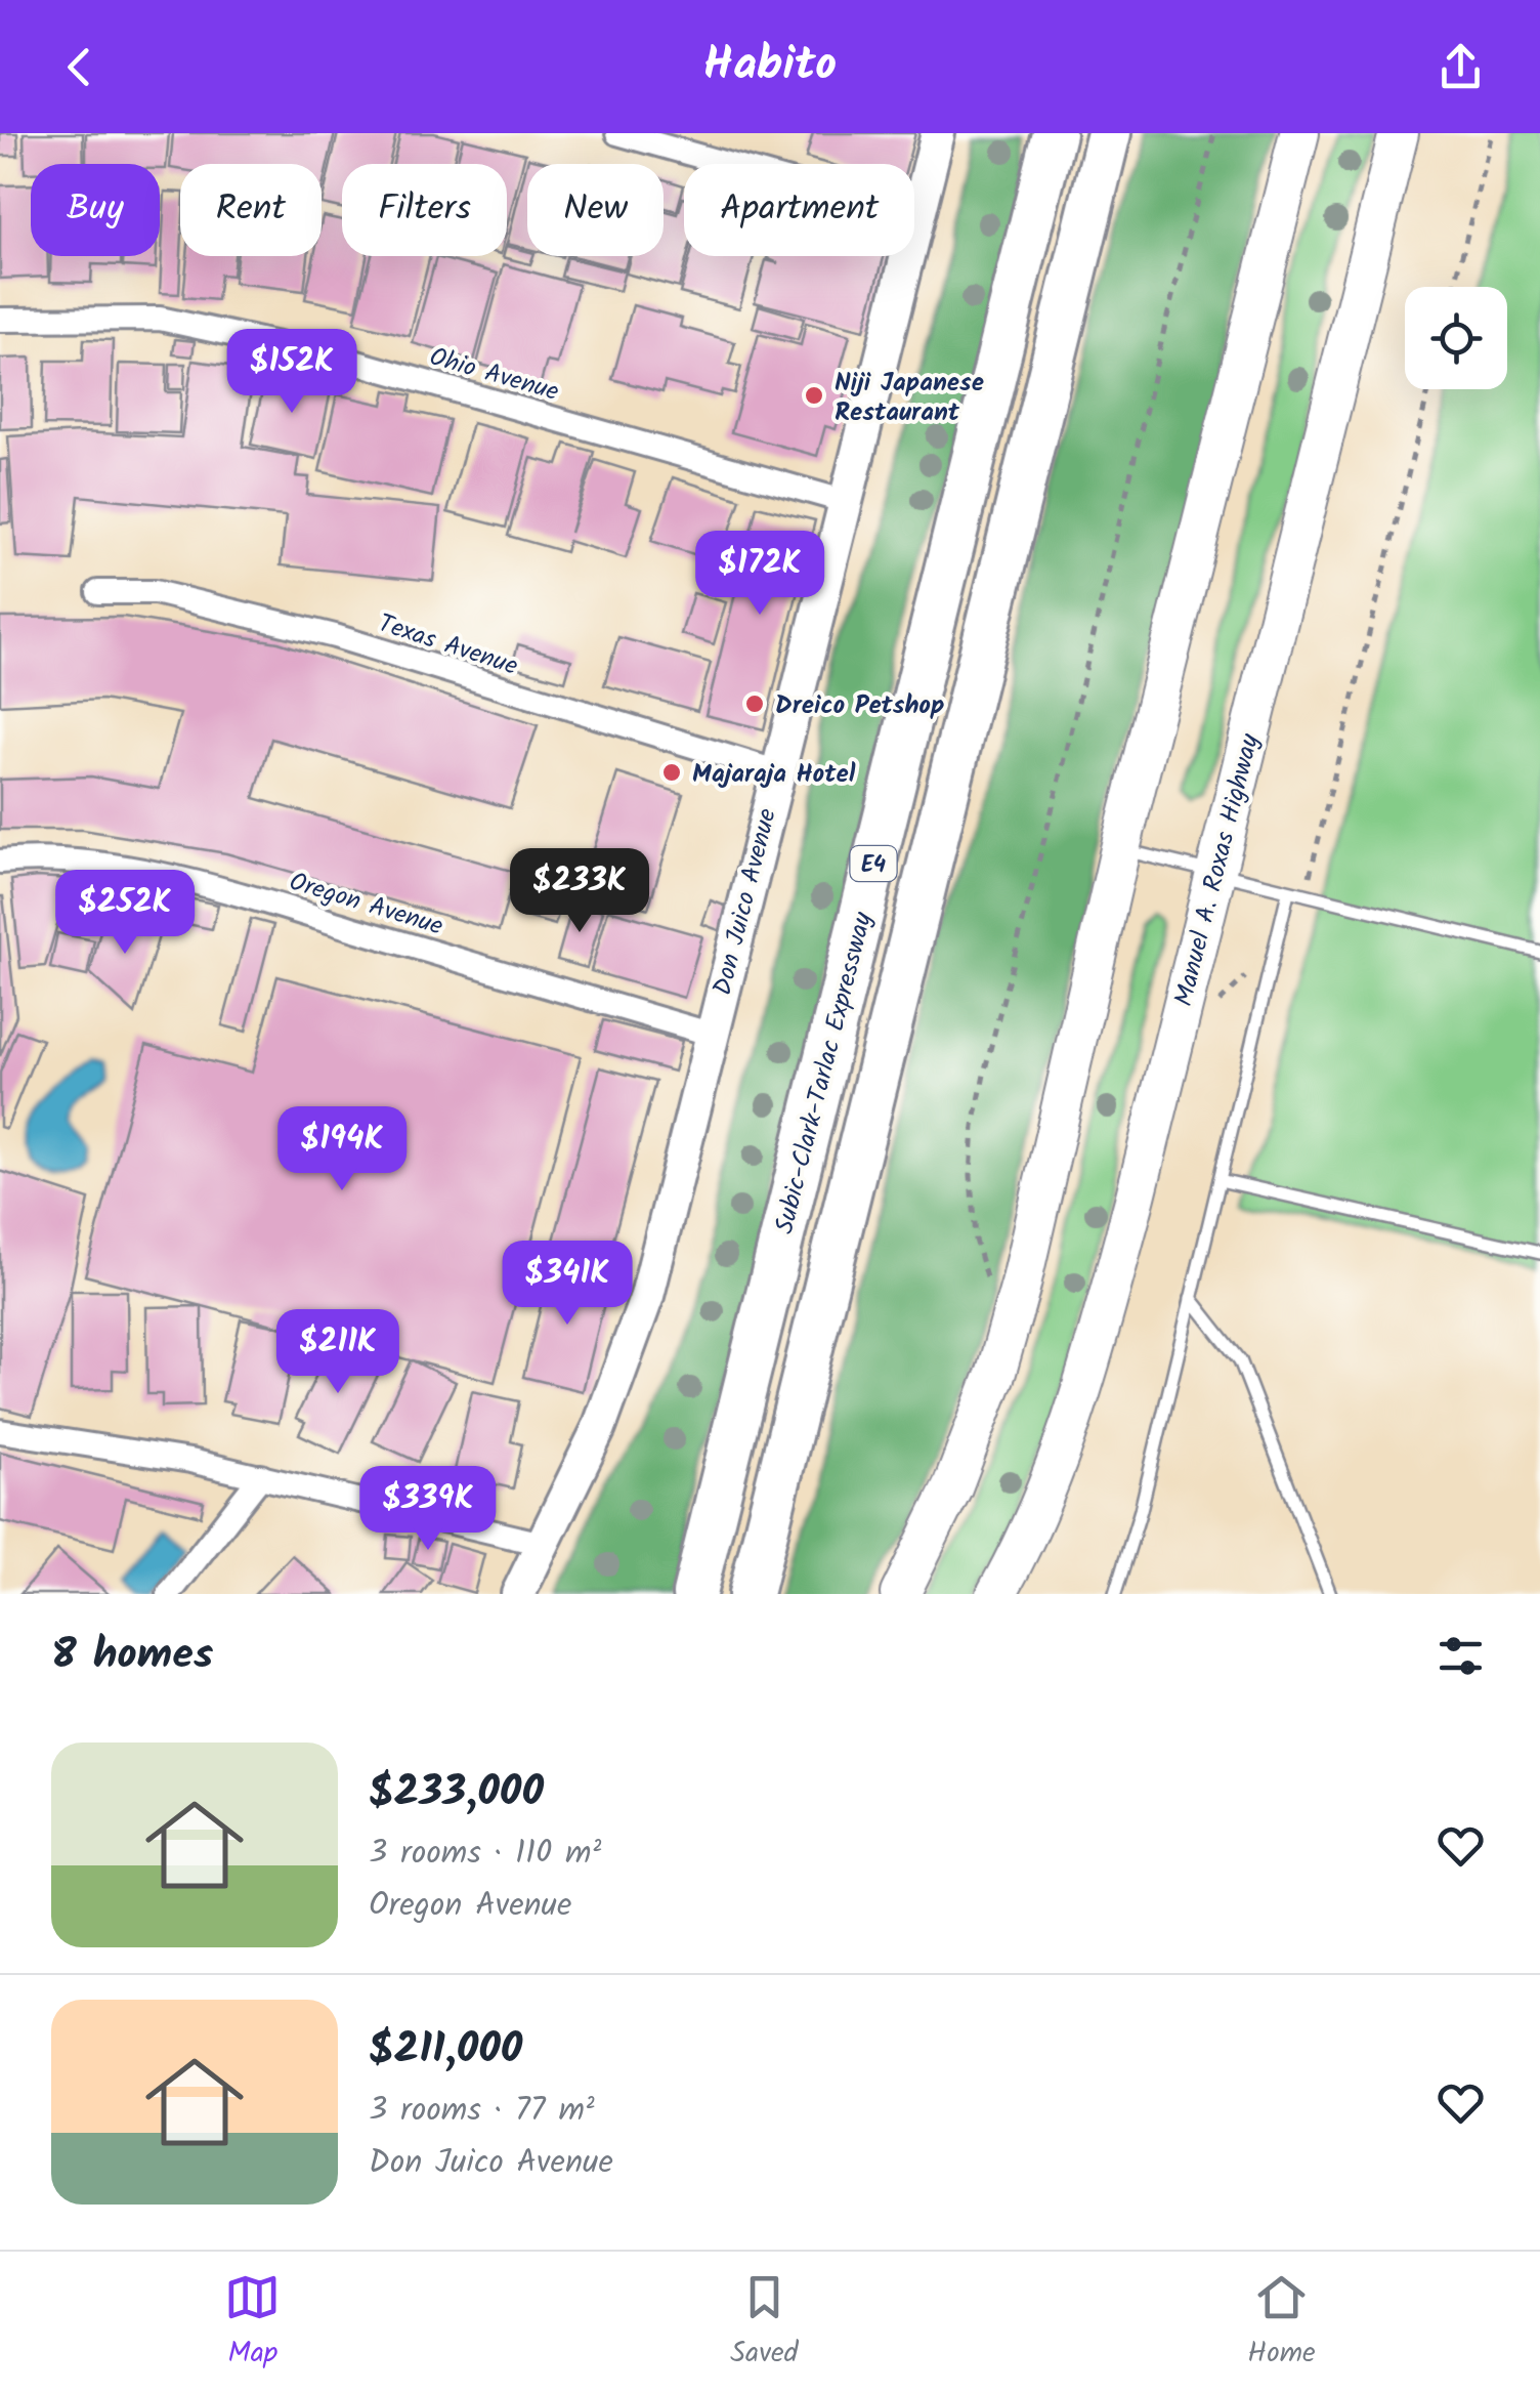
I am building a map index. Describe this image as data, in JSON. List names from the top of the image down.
{
  "streets": {
    "highway": ["E4", "Subic-Clark-Tarlac Expressway"],
    "main road": ["Manuel A. Roxas Highway", "Don Juico Avenue"],
    "street": ["Ohio Avenue", "Texas Avenue", "Oregon Avenue"]
  },
  "crossings": [
    ["Ohio Avenue", "Don Juico Avenue"],
    ["Texas Avenue", "Don Juico Avenue"],
    ["Don Juico Avenue", "Oregon Avenue"]
  ],
  "places": ["Niji Japanese Restaurant", "Dreico Petshop", "Majaraja Hotel"],
  "page": {
    "header": "Habito",
    "chip": [
      "Buy",
      "Rent",
      "Filters",
      "New",
      "Apartment"
    ],
    "price": [
      "$152K",
      "$172K",
      "$233K",
      "$252K",
      "$194K",
      "$341K",
      "$211K",
      "$339K"
    ],
    "heading": "8 homes",
    "list": [
      {
        "name": "$233,000",
        "note": "3 rooms · 110 m² · Oregon Avenue"
      },
      {
        "name": "$211,000",
        "note": "3 rooms · 77 m² · Don Juico Avenue"
      }
    ],
    "tabs": ["Map", "Saved", "Home"]
  }
}
